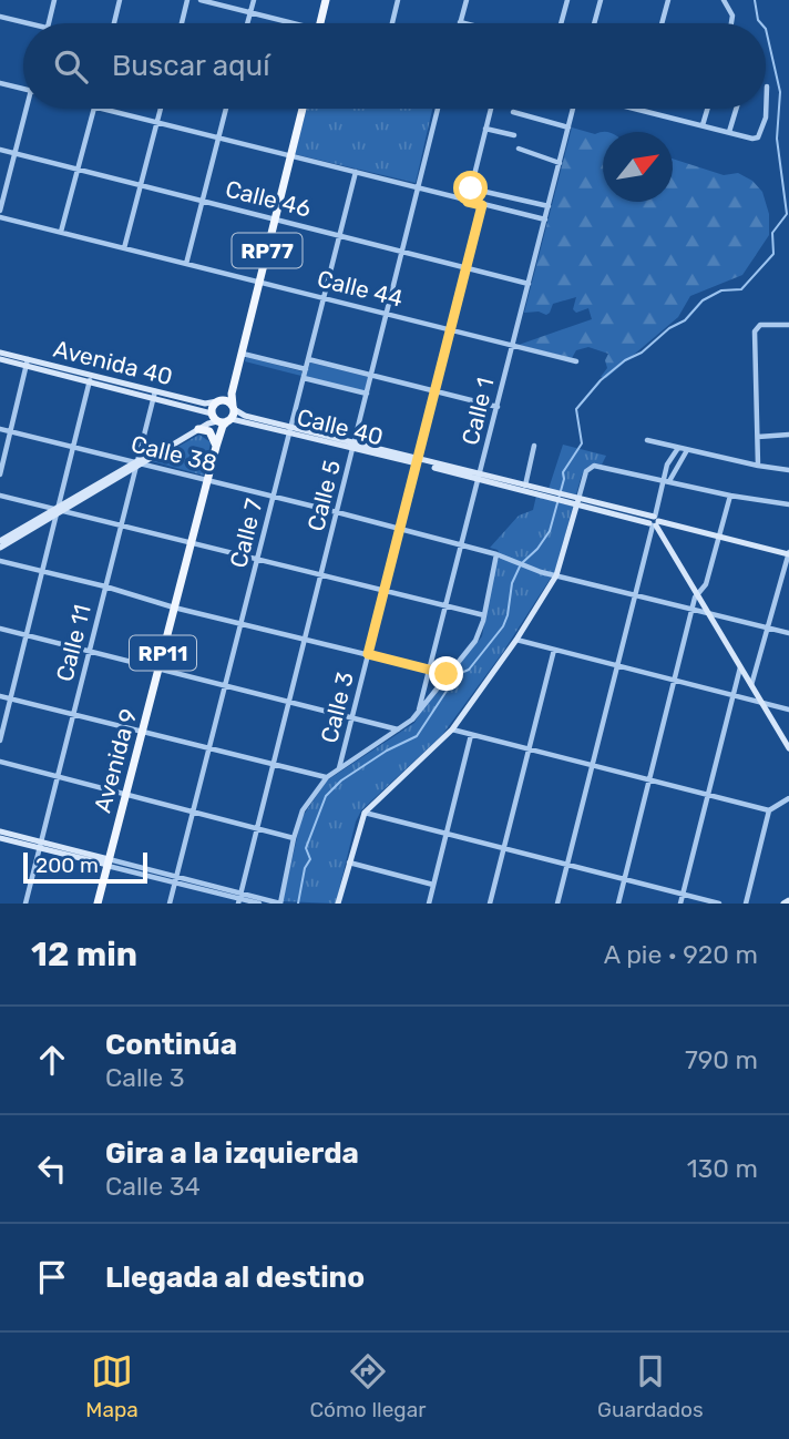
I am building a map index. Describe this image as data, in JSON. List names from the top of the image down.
{
  "streets": {
    "main road": [
      "RP77",
      "Avenida 40",
      "Calle 40",
      "RP11",
      "Avenida 9"
    ],
    "street": [
      "Calle 46",
      "Calle 44",
      "Calle 1",
      "Calle 38",
      "Calle 5",
      "Calle 7",
      "Calle 11",
      "Calle 3"
    ]
  },
  "crossings": [
    ["Calle 46", "RP77"],
    ["Calle 46", "Calle 1"],
    ["Calle 46", "Calle 5"],
    ["Calle 46", "Calle 7"],
    ["Calle 46", "Calle 3"],
    ["RP77", "Calle 44"],
    ["RP77", "Avenida 40"],
    ["RP77", "Calle 40"],
    ["RP77", "RP11"],
    ["Calle 44", "Calle 1"],
    ["Calle 44", "Calle 5"],
    ["Calle 44", "Calle 7"],
    ["Calle 44", "Calle 3"],
    ["Avenida 40", "Calle 40"],
    ["Avenida 40", "Calle 11"],
    ["Avenida 40", "RP11"],
    ["Avenida 40", "Avenida 9"],
    ["Calle 1", "Calle 40"],
    ["Calle 1", "Calle 38"],
    ["Calle 1", "Calle 3"],
    ["Calle 40", "Calle 5"],
    ["Calle 40", "Calle 7"],
    ["Calle 40", "RP11"],
    ["Calle 40", "Calle 3"],
    ["Calle 40", "Avenida 9"],
    ["Calle 38", "Calle 5"],
    ["Calle 38", "Calle 7"],
    ["Calle 38", "Calle 11"],
    ["Calle 38", "Calle 3"],
    ["Calle 38", "Avenida 9"],
    ["RP11", "Avenida 9"]
  ],
  "scale_bar": "200 m",
  "north": "top right",
  "page": {
    "search": "Buscar aquí",
    "scale": "200 m",
    "heading": ["12 min", "A pie · 920 m"],
    "list": [
      ["Continúa", "Calle 3", "790 m"],
      ["Gira a la izquierda", "Calle 34", "130 m"],
      "Llegada al destino"
    ],
    "nav": ["Mapa", "Cómo llegar", "Guardados"]
  }
}
